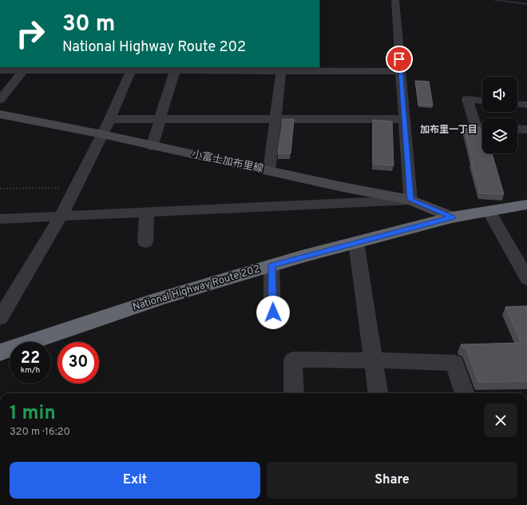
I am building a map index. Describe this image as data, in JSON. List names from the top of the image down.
{
  "streets": {
    "highway": ["National Highway Route 202"],
    "main road": ["小富士加布里線"]
  },
  "crossings": [
    ["小富士加布里線", "National Highway Route 202"]
  ],
  "districts": ["加布里一丁目"],
  "page": {
    "turn": ["30 m", "National Highway Route 202"],
    "speed": "22 km/h",
    "limit": "30",
    "heading": ["1 min", "320 m · 16:20"],
    "buttons": ["Exit", "Share"]
  }
}
